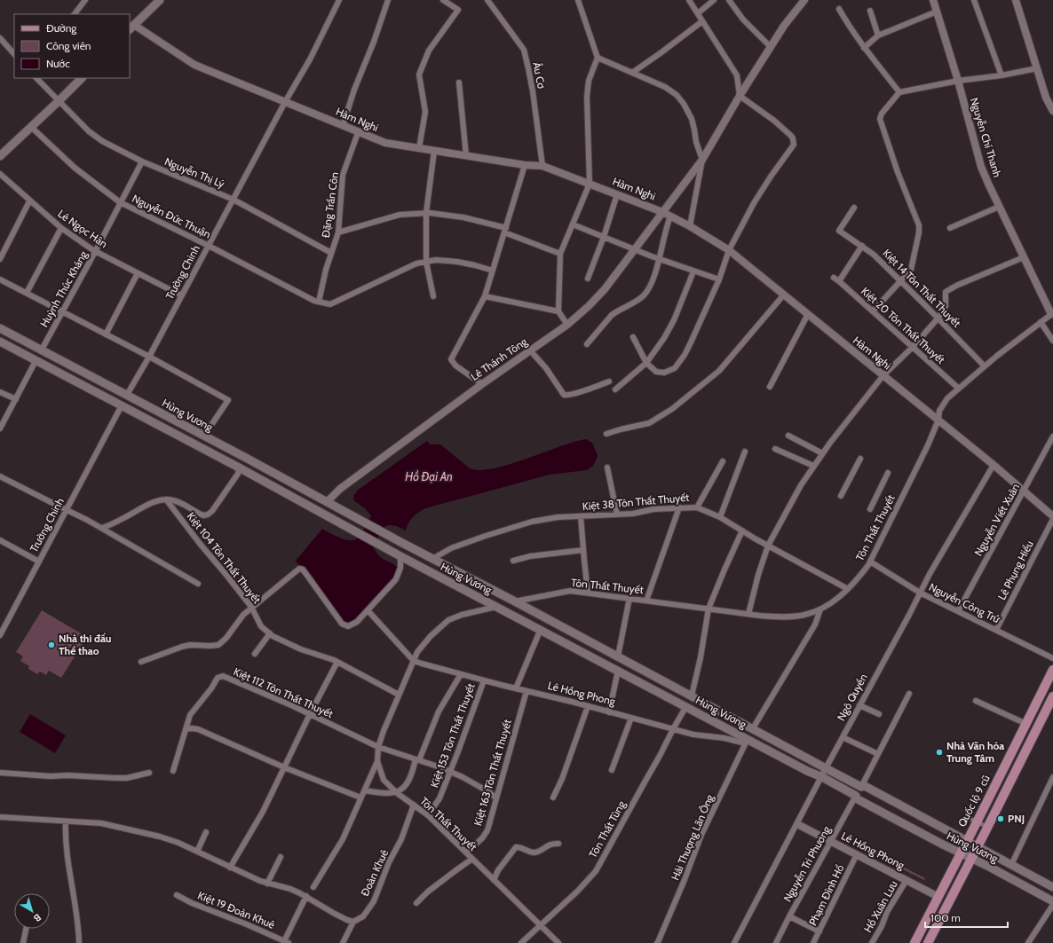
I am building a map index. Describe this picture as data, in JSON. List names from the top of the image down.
{
  "streets": {
    "main road": ["Hùng Vương", "Quốc lộ 9 cũ"],
    "street": [
      "Âu Cơ",
      "Hàm Nghi",
      "Nguyễn Chí Thanh",
      "Nguyễn Thị Lý",
      "Đặng Trần Côn",
      "Nguyễn Đức Thuận",
      "Lê Ngọc Hân",
      "Trường Chinh",
      "Kiệt 14 Tôn Thất Thuyết",
      "Huỳnh Thúc Kháng",
      "Kiệt 20 Tôn Thất Thuyết",
      "Lê Thánh Tông",
      "Kiệt 38 Tôn Thất Thuyết",
      "Nguyễn Viết Xuân",
      "Tôn Thất Thuyết",
      "Kiệt 104 Tôn Thất Thuyết",
      "Lê Phụng Hiểu",
      "Nguyễn Công Trứ",
      "Kiệt 112 Tôn Thất Thuyết",
      "Lê Hồng Phong",
      "Ngô Quyền",
      "Kiệt 153 Tôn Thất Thuyết",
      "Kiệt 163 Tôn Thất Thuyết",
      "Tôn Thất Tùng",
      "Hải Thượng Lãn Ông",
      "Nguyễn Tri Phương",
      "Đoàn Khuê",
      "Phạm Đình Hổ",
      "Hồ Xuân Lưu",
      "Kiệt 19 Đoàn Khuê"
    ]
  },
  "crossings": [
    ["Âu Cơ", "Hàm Nghi"],
    ["Hàm Nghi", "Đặng Trần Côn"],
    ["Hàm Nghi", "Trường Chinh"],
    ["Hàm Nghi", "Lê Thánh Tông"],
    ["Hàm Nghi", "Nguyễn Viết Xuân"],
    ["Hàm Nghi", "Tôn Thất Thuyết"],
    ["Hàm Nghi", "Lê Phụng Hiểu"],
    ["Hàm Nghi", "Ngô Quyền"],
    ["Nguyễn Chí Thanh", "Tôn Thất Thuyết"],
    ["Nguyễn Thị Lý", "Đặng Trần Côn"],
    ["Nguyễn Thị Lý", "Trường Chinh"],
    ["Nguyễn Thị Lý", "Huỳnh Thúc Kháng"],
    ["Đặng Trần Côn", "Nguyễn Đức Thuận"],
    ["Nguyễn Đức Thuận", "Trường Chinh"],
    ["Nguyễn Đức Thuận", "Huỳnh Thúc Kháng"],
    ["Lê Ngọc Hân", "Trường Chinh"],
    ["Lê Ngọc Hân", "Huỳnh Thúc Kháng"],
    ["Trường Chinh", "Hùng Vương"],
    ["Kiệt 14 Tôn Thất Thuyết", "Tôn Thất Thuyết"],
    ["Huỳnh Thúc Kháng", "Hùng Vương"],
    ["Kiệt 20 Tôn Thất Thuyết", "Tôn Thất Thuyết"],
    ["Lê Thánh Tông", "Hùng Vương"],
    ["Hùng Vương", "Kiệt 38 Tôn Thất Thuyết"],
    ["Hùng Vương", "Tôn Thất Thuyết"],
    ["Hùng Vương", "Lê Hồng Phong"],
    ["Hùng Vương", "Ngô Quyền"],
    ["Hùng Vương", "Quốc lộ 9 cũ"],
    ["Hùng Vương", "Tôn Thất Tùng"],
    ["Hùng Vương", "Hải Thượng Lãn Ông"],
    ["Hùng Vương", "Nguyễn Tri Phương"],
    ["Kiệt 38 Tôn Thất Thuyết", "Tôn Thất Thuyết"],
    ["Nguyễn Viết Xuân", "Nguyễn Công Trứ"],
    ["Tôn Thất Thuyết", "Kiệt 104 Tôn Thất Thuyết"],
    ["Tôn Thất Thuyết", "Nguyễn Công Trứ"],
    ["Tôn Thất Thuyết", "Kiệt 112 Tôn Thất Thuyết"],
    ["Tôn Thất Thuyết", "Lê Hồng Phong"],
    ["Tôn Thất Thuyết", "Kiệt 153 Tôn Thất Thuyết"],
    ["Tôn Thất Thuyết", "Kiệt 163 Tôn Thất Thuyết"],
    ["Tôn Thất Thuyết", "Tôn Thất Tùng"],
    ["Tôn Thất Thuyết", "Đoàn Khuê"],
    ["Lê Phụng Hiểu", "Nguyễn Công Trứ"],
    ["Nguyễn Công Trứ", "Ngô Quyền"],
    ["Kiệt 112 Tôn Thất Thuyết", "Kiệt 153 Tôn Thất Thuyết"],
    ["Kiệt 112 Tôn Thất Thuyết", "Kiệt 163 Tôn Thất Thuyết"],
    ["Lê Hồng Phong", "Ngô Quyền"],
    ["Lê Hồng Phong", "Kiệt 153 Tôn Thất Thuyết"],
    ["Lê Hồng Phong", "Kiệt 163 Tôn Thất Thuyết"],
    ["Lê Hồng Phong", "Quốc lộ 9 cũ"],
    ["Lê Hồng Phong", "Tôn Thất Tùng"],
    ["Lê Hồng Phong", "Hải Thượng Lãn Ông"],
    ["Lê Hồng Phong", "Nguyễn Tri Phương"],
    ["Lê Hồng Phong", "Phạm Đình Hổ"],
    ["Lê Hồng Phong", "Hồ Xuân Lưu"]
  ],
  "water": ["Hồ Đại An"],
  "places": ["Nhà thi đấu Thể thao", "Nhà Văn hóa Trung Tâm", "PNJ"],
  "legend": ["Đường", "Công viên", "Nước"],
  "scale_bar": "100 m",
  "north": "bottom right"
}
